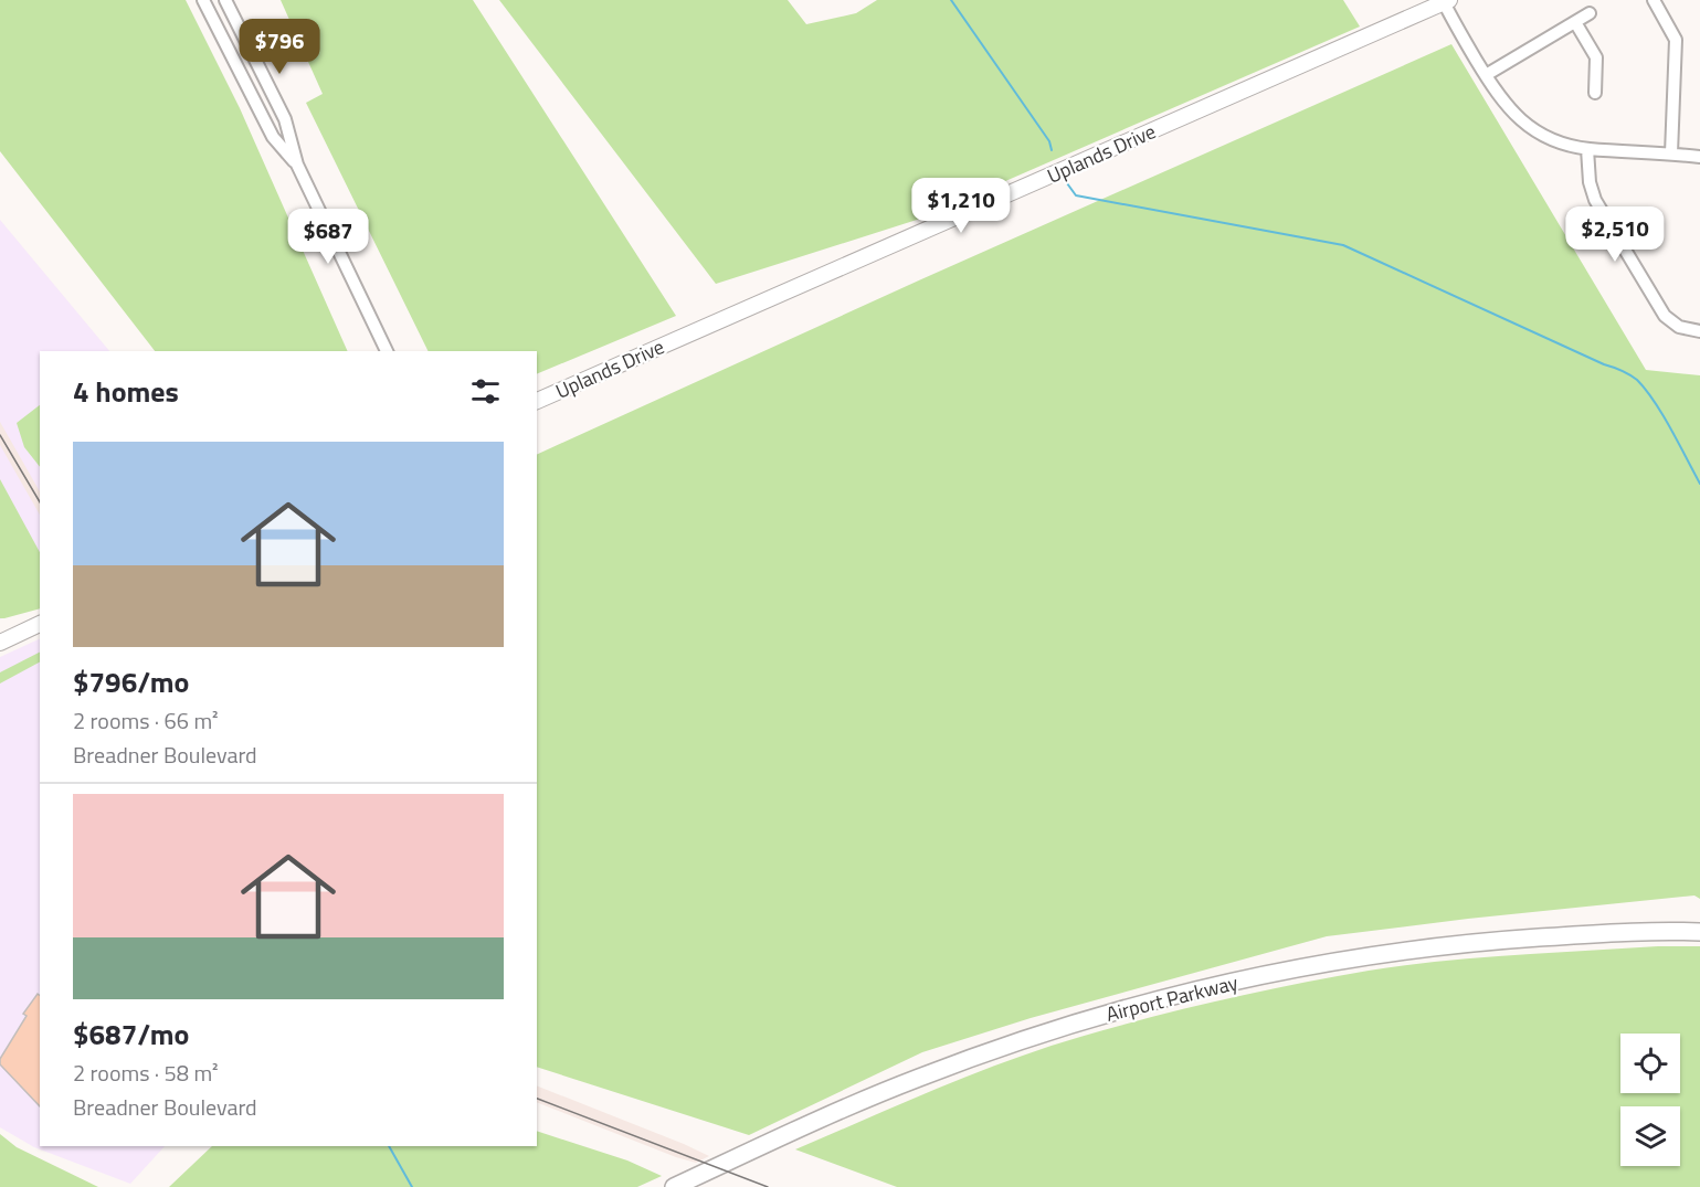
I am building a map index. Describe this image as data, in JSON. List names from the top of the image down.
{
  "streets": {
    "highway": ["Airport Parkway"],
    "main road": ["Uplands Drive"]
  },
  "page": {
    "price": [
      "$796",
      "$1,210",
      "$2,510",
      "$687"
    ],
    "heading": "4 homes",
    "list": [
      {
        "name": "$796/mo",
        "note": "2 rooms · 66 m² · Breadner Boulevard"
      },
      {
        "name": "$687/mo",
        "note": "2 rooms · 58 m² · Breadner Boulevard"
      }
    ]
  }
}
